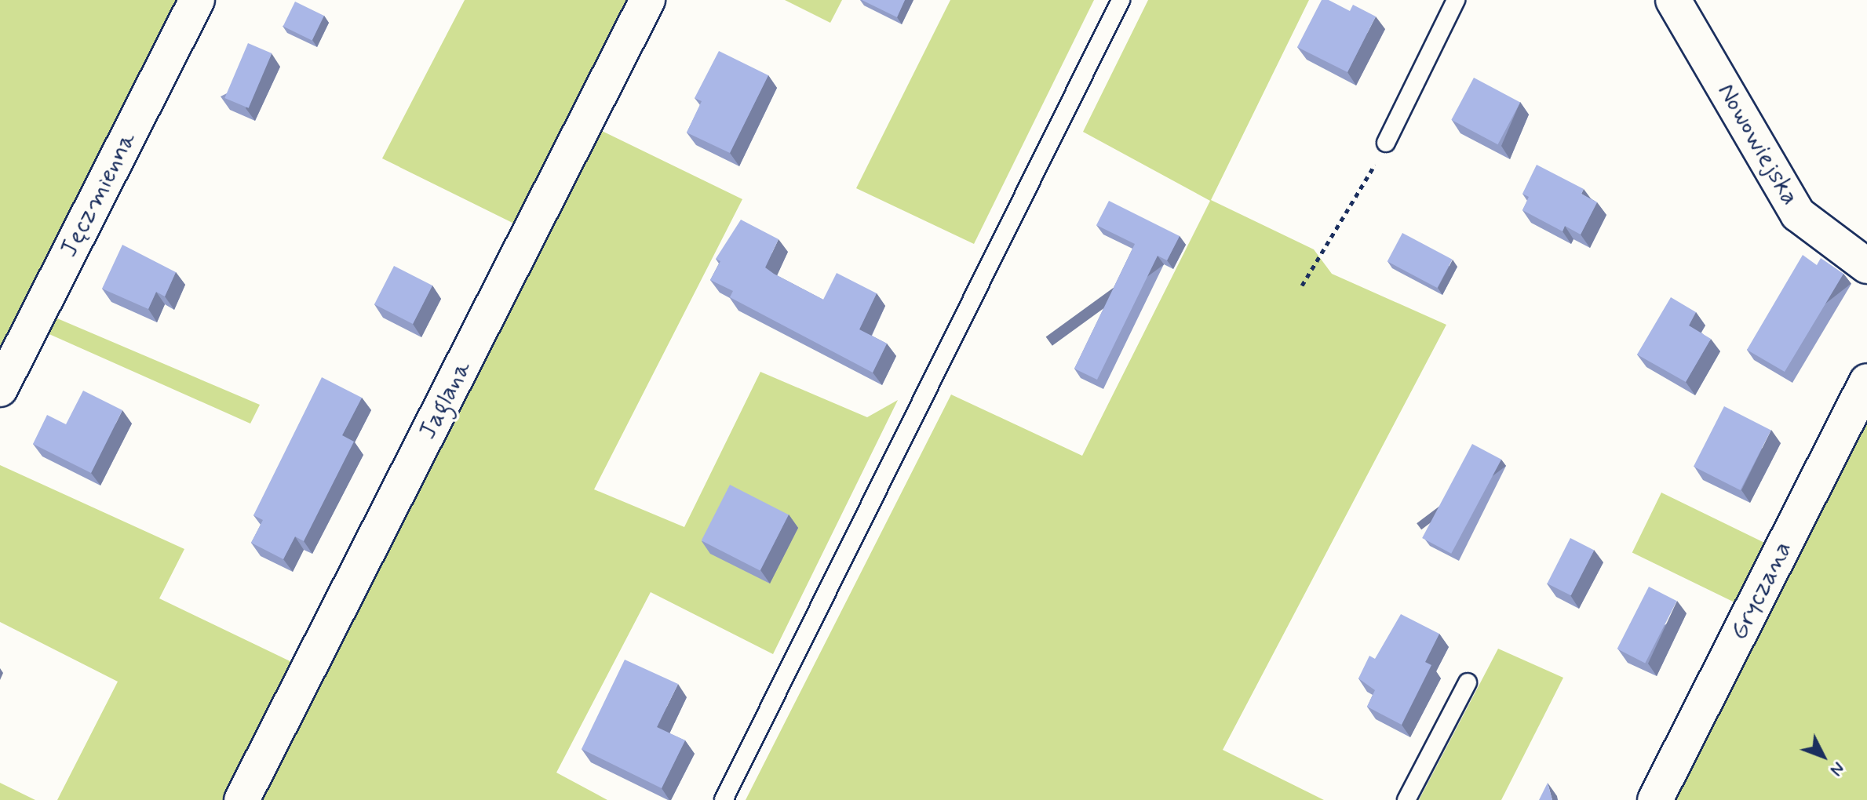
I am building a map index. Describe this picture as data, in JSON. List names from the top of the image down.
{
  "streets": {
    "street": [
      "Nowowiejska",
      "Jęczmienna",
      "Jaglana",
      "Gryczana"
    ]
  },
  "north": "bottom right"
}
